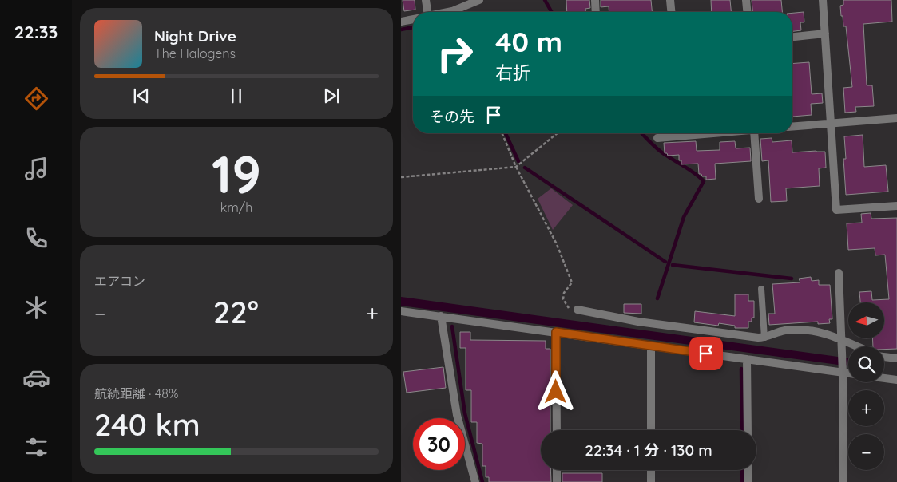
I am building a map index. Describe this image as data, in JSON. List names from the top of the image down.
{
  "north": "left",
  "page": {
    "tabs": "22:33",
    "turn": ["40 m", "右折"],
    "song": ["Night Drive", "The Halogens"],
    "then": "その先",
    "tile": [
      ["19", "km/h"],
      "エアコン",
      ["航続距離 · 48%", "240 km"]
    ],
    "heat": ["−", "22°", "+"],
    "map_buttons": ["+", "−"],
    "limit": "30",
    "trip": "22:34 · 1 分 · 130 m"
  }
}
